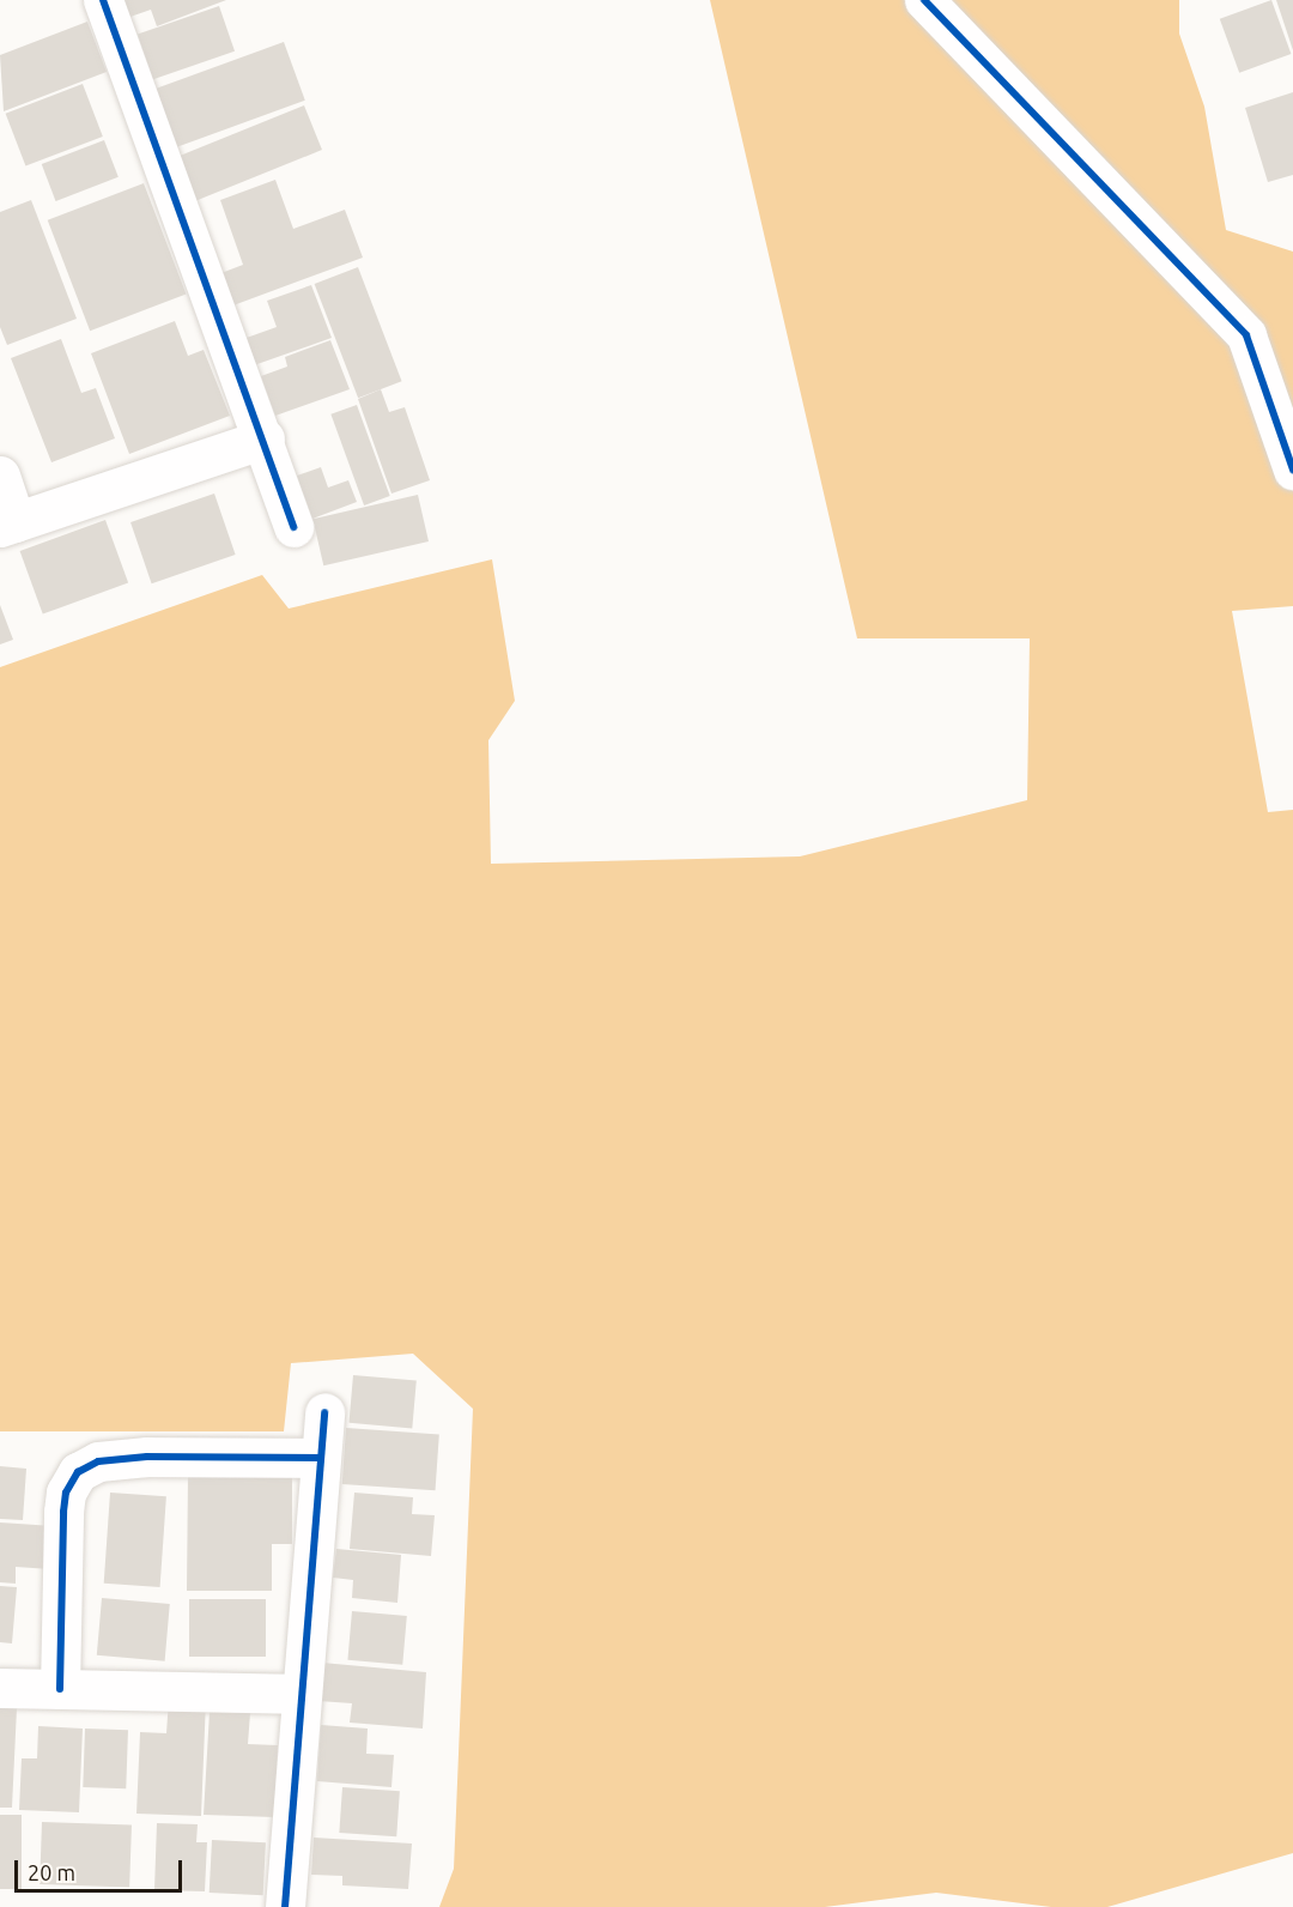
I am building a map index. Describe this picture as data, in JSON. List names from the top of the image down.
{
  "scale_bar": "20 m"
}
